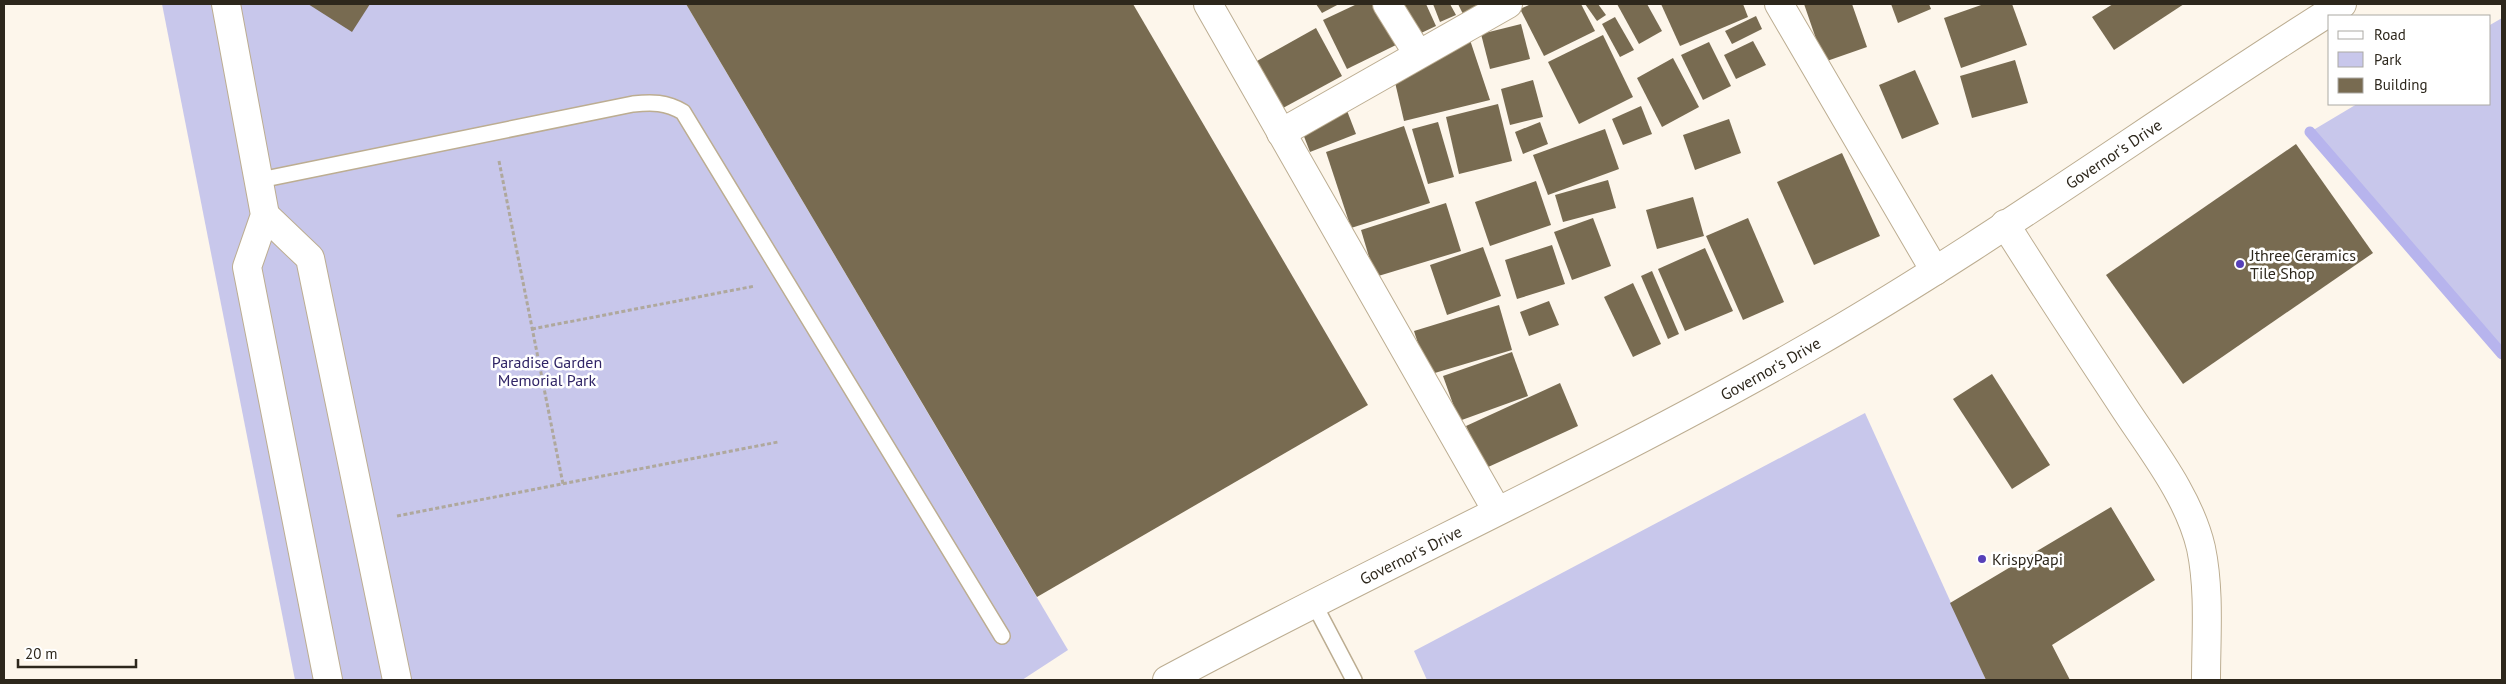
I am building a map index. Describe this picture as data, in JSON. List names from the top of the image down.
{
  "streets": {
    "street": ["Governor's Drive"]
  },
  "parks": ["Paradise Garden Memorial Park"],
  "places": ["Jthree Ceramics Tile Shop", "KrispyPapi"],
  "legend": ["Road", "Park", "Building"],
  "scale_bar": "20 m"
}
